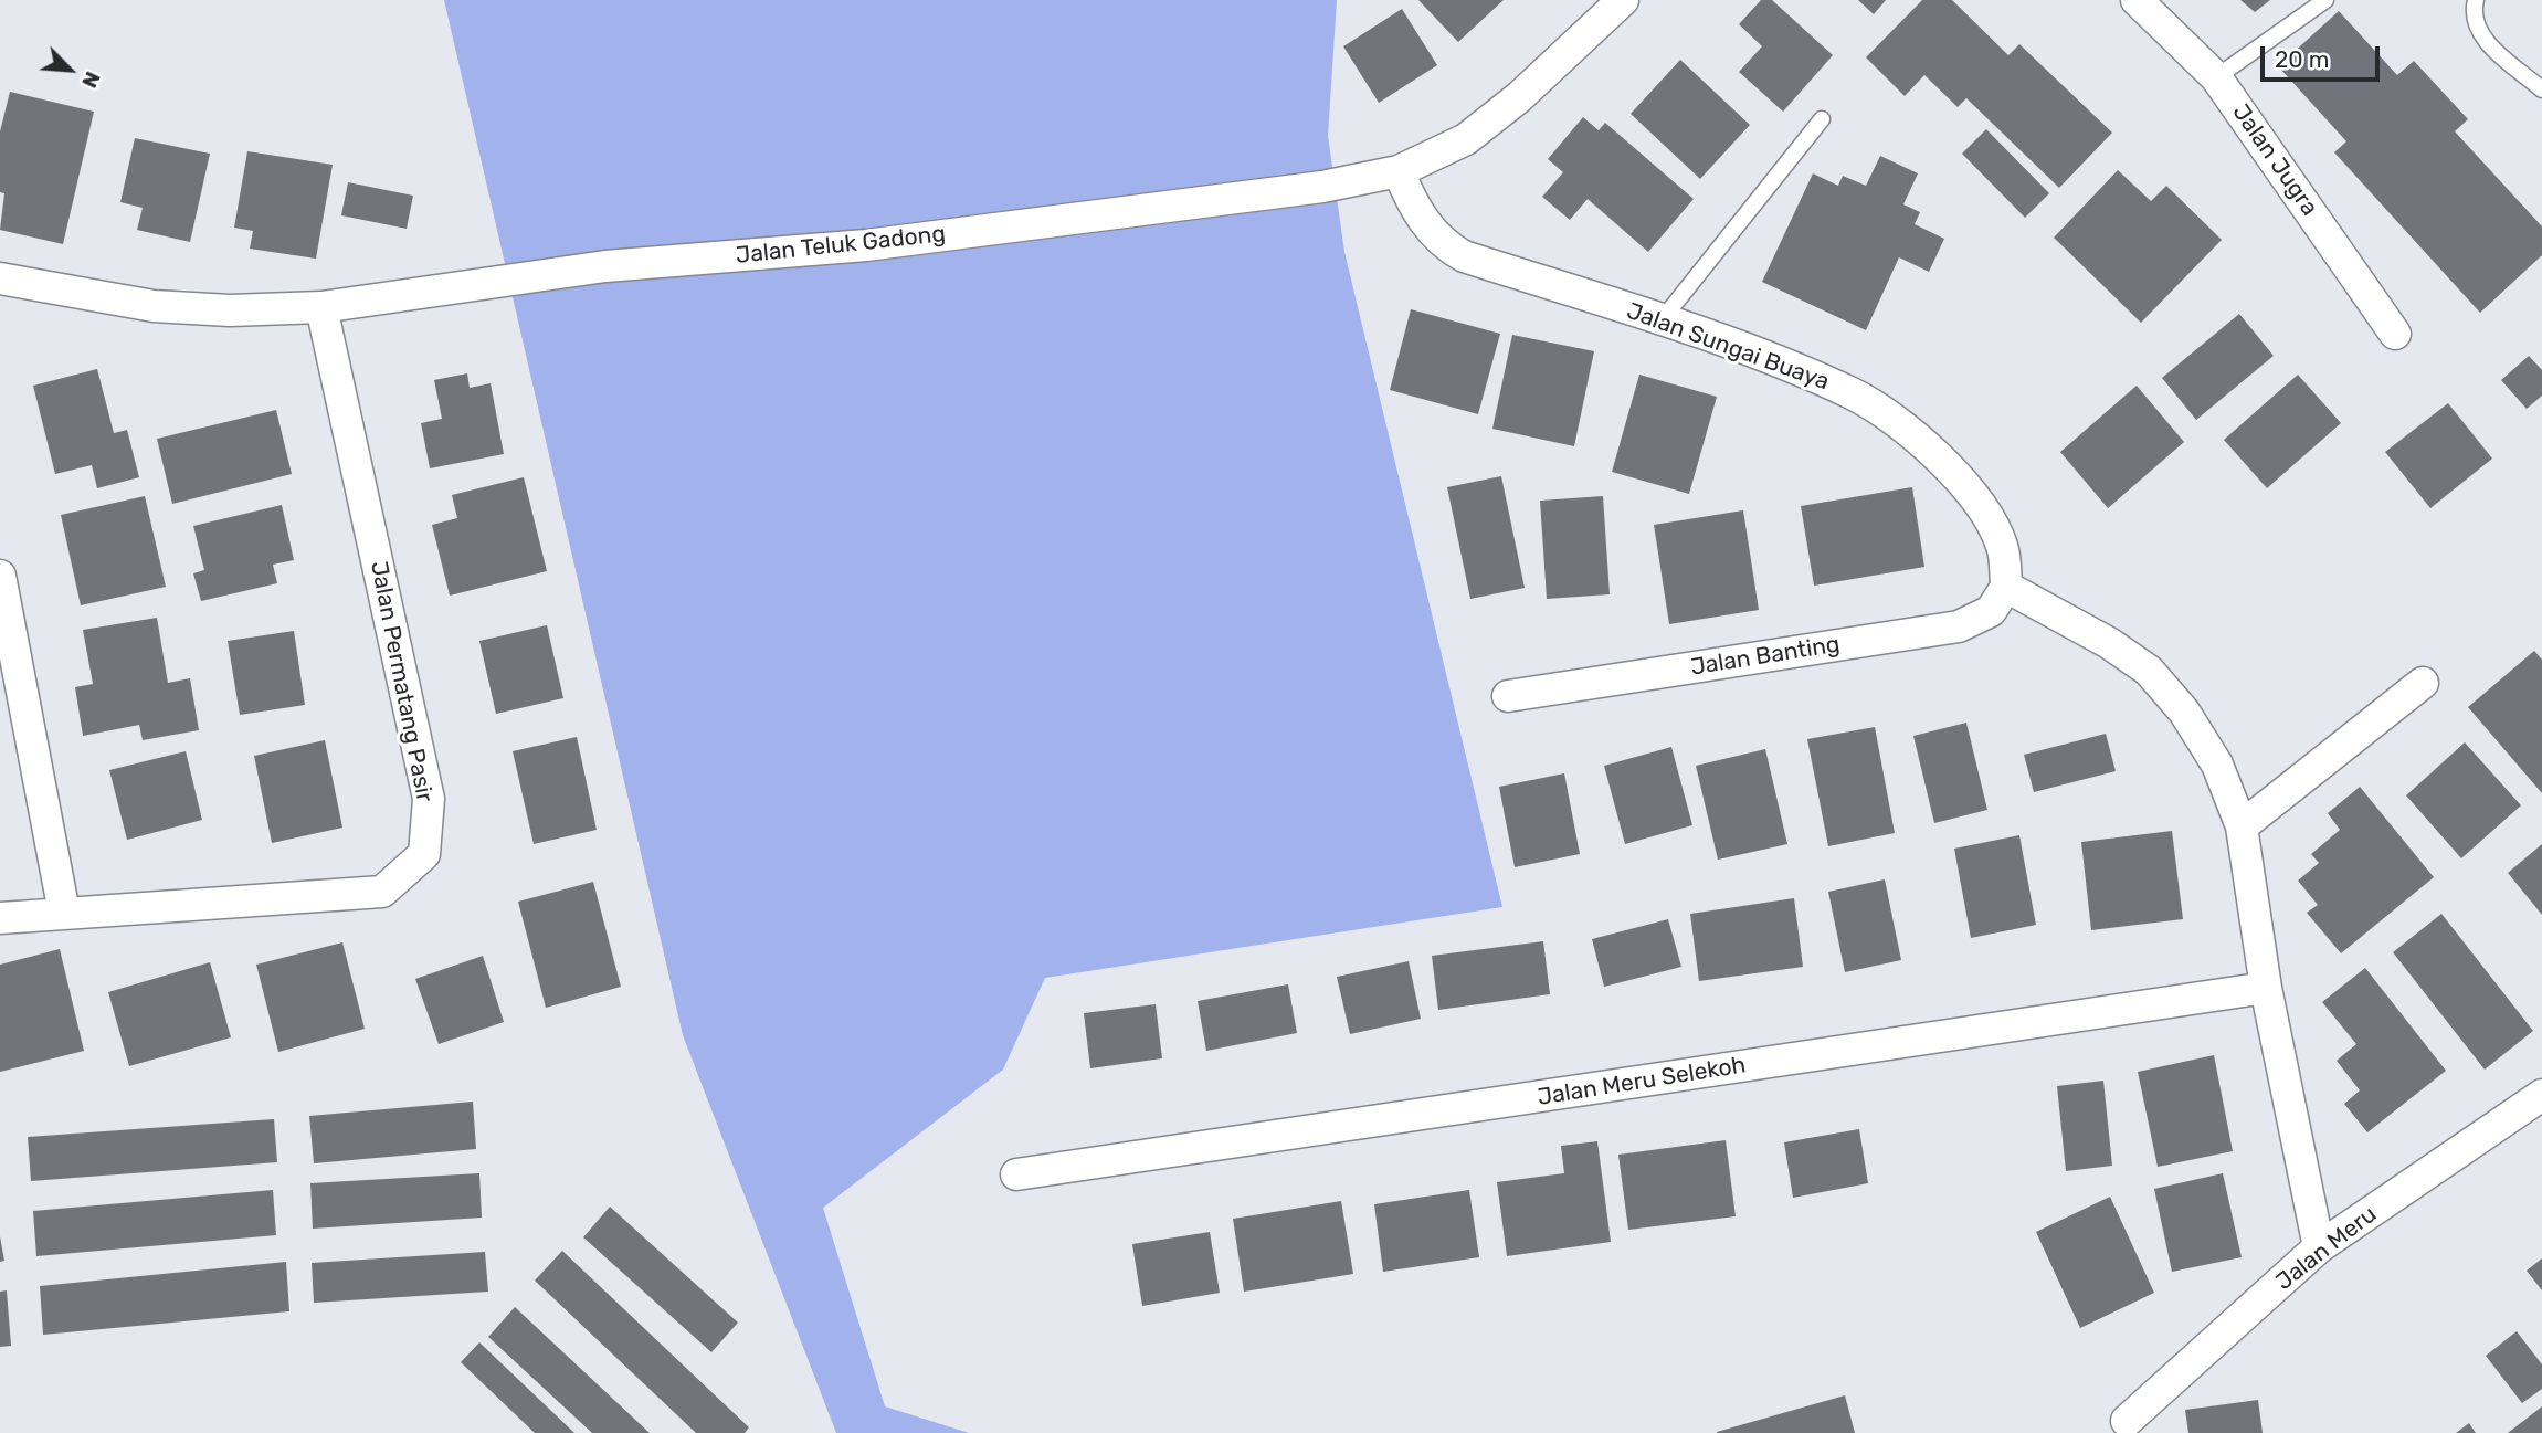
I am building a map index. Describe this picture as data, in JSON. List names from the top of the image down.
{
  "streets": {
    "street": [
      "Jalan Jugra",
      "Jalan Teluk Gadong",
      "Jalan Sungai Buaya",
      "Jalan Banting",
      "Jalan Permatang Pasir",
      "Jalan Meru Selekoh",
      "Jalan Meru"
    ]
  },
  "crossings": [
    ["Jalan Teluk Gadong", "Jalan Sungai Buaya"],
    ["Jalan Teluk Gadong", "Jalan Permatang Pasir"],
    ["Jalan Sungai Buaya", "Jalan Banting"]
  ],
  "scale_bar": "20 m",
  "north": "bottom right"
}
